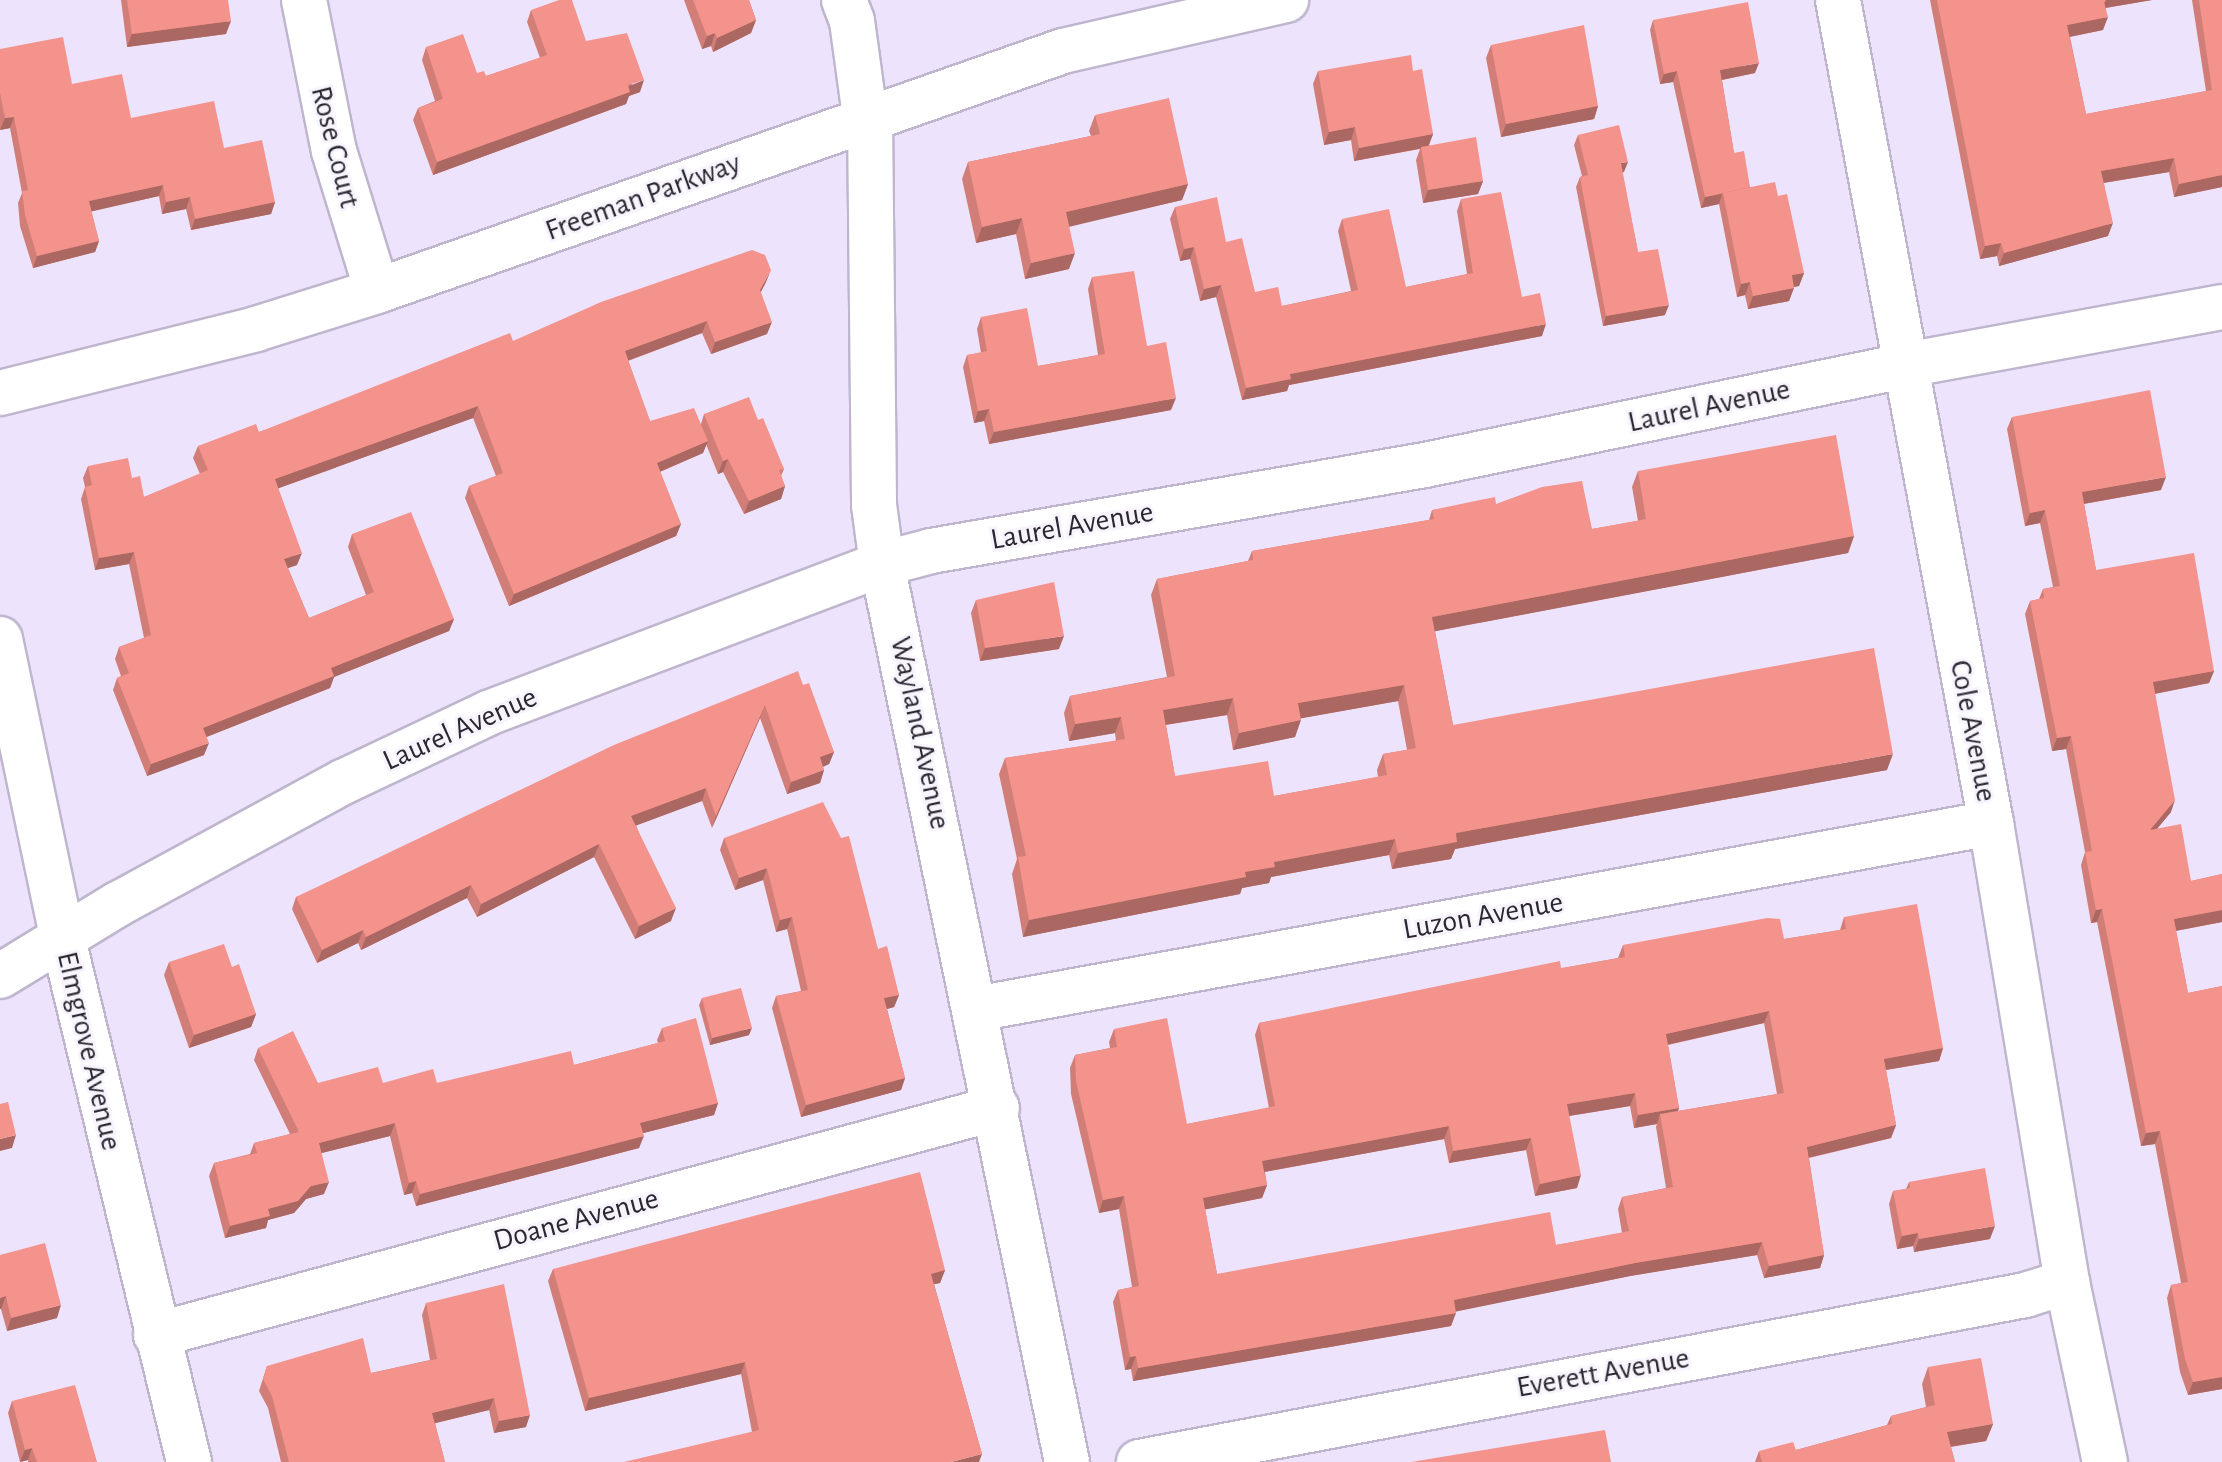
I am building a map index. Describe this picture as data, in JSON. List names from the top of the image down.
{
  "streets": {
    "street": [
      "Rose Court",
      "Freeman Parkway",
      "Laurel Avenue",
      "Cole Avenue",
      "Wayland Avenue",
      "Luzon Avenue",
      "Elmgrove Avenue",
      "Doane Avenue",
      "Everett Avenue"
    ]
  },
  "crossings": [
    ["Rose Court", "Freeman Parkway"],
    ["Freeman Parkway", "Wayland Avenue"],
    ["Laurel Avenue", "Cole Avenue"],
    ["Laurel Avenue", "Wayland Avenue"],
    ["Laurel Avenue", "Elmgrove Avenue"],
    ["Cole Avenue", "Luzon Avenue"],
    ["Cole Avenue", "Everett Avenue"],
    ["Wayland Avenue", "Luzon Avenue"],
    ["Wayland Avenue", "Doane Avenue"],
    ["Elmgrove Avenue", "Doane Avenue"]
  ]
}
